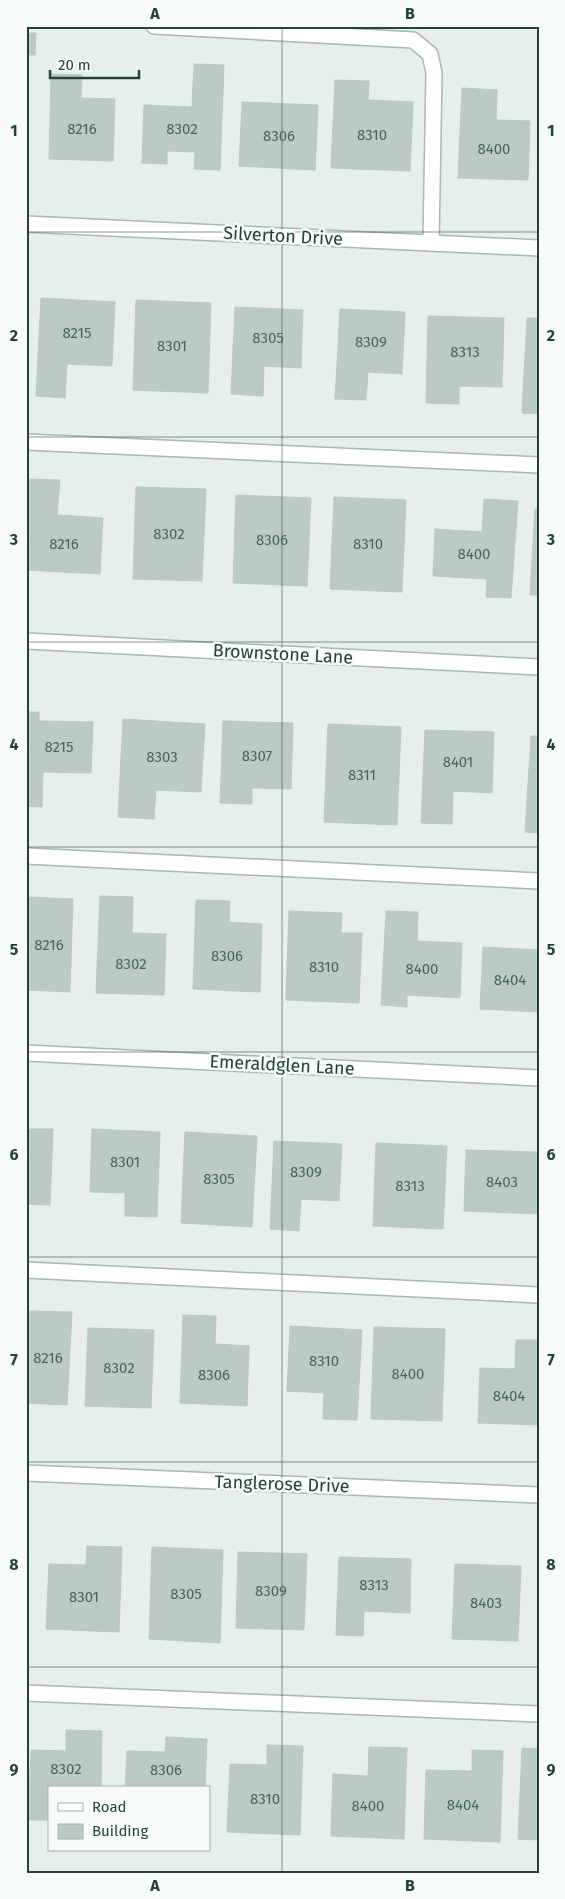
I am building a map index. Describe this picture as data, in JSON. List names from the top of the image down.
{
  "streets": {
    "street": [
      "Silverton Drive",
      "Brownstone Lane",
      "Emeraldglen Lane",
      "Tanglerose Drive"
    ]
  },
  "house_numbers": [
    "8216",
    "8302",
    "8310",
    "8306",
    "8400",
    "8215",
    "8305",
    "8309",
    "8301",
    "8313",
    "8302",
    "8306",
    "8216",
    "8310",
    "8400",
    "8215",
    "8307",
    "8303",
    "8401",
    "8311",
    "8216",
    "8306",
    "8302",
    "8310",
    "8400",
    "8404",
    "8301",
    "8309",
    "8305",
    "8403",
    "8313",
    "8216",
    "8310",
    "8302",
    "8400",
    "8306",
    "8404",
    "8313",
    "8309",
    "8305",
    "8301",
    "8403",
    "8302",
    "8306",
    "8310",
    "8404",
    "8400"
  ],
  "legend": ["Road", "Building"],
  "scale_bar": "20 m",
  "grid": {
    "columns": ["A", "B"],
    "rows": [
      "1",
      "2",
      "3",
      "4",
      "5",
      "6",
      "7",
      "8",
      "9"
    ]
  }
}
